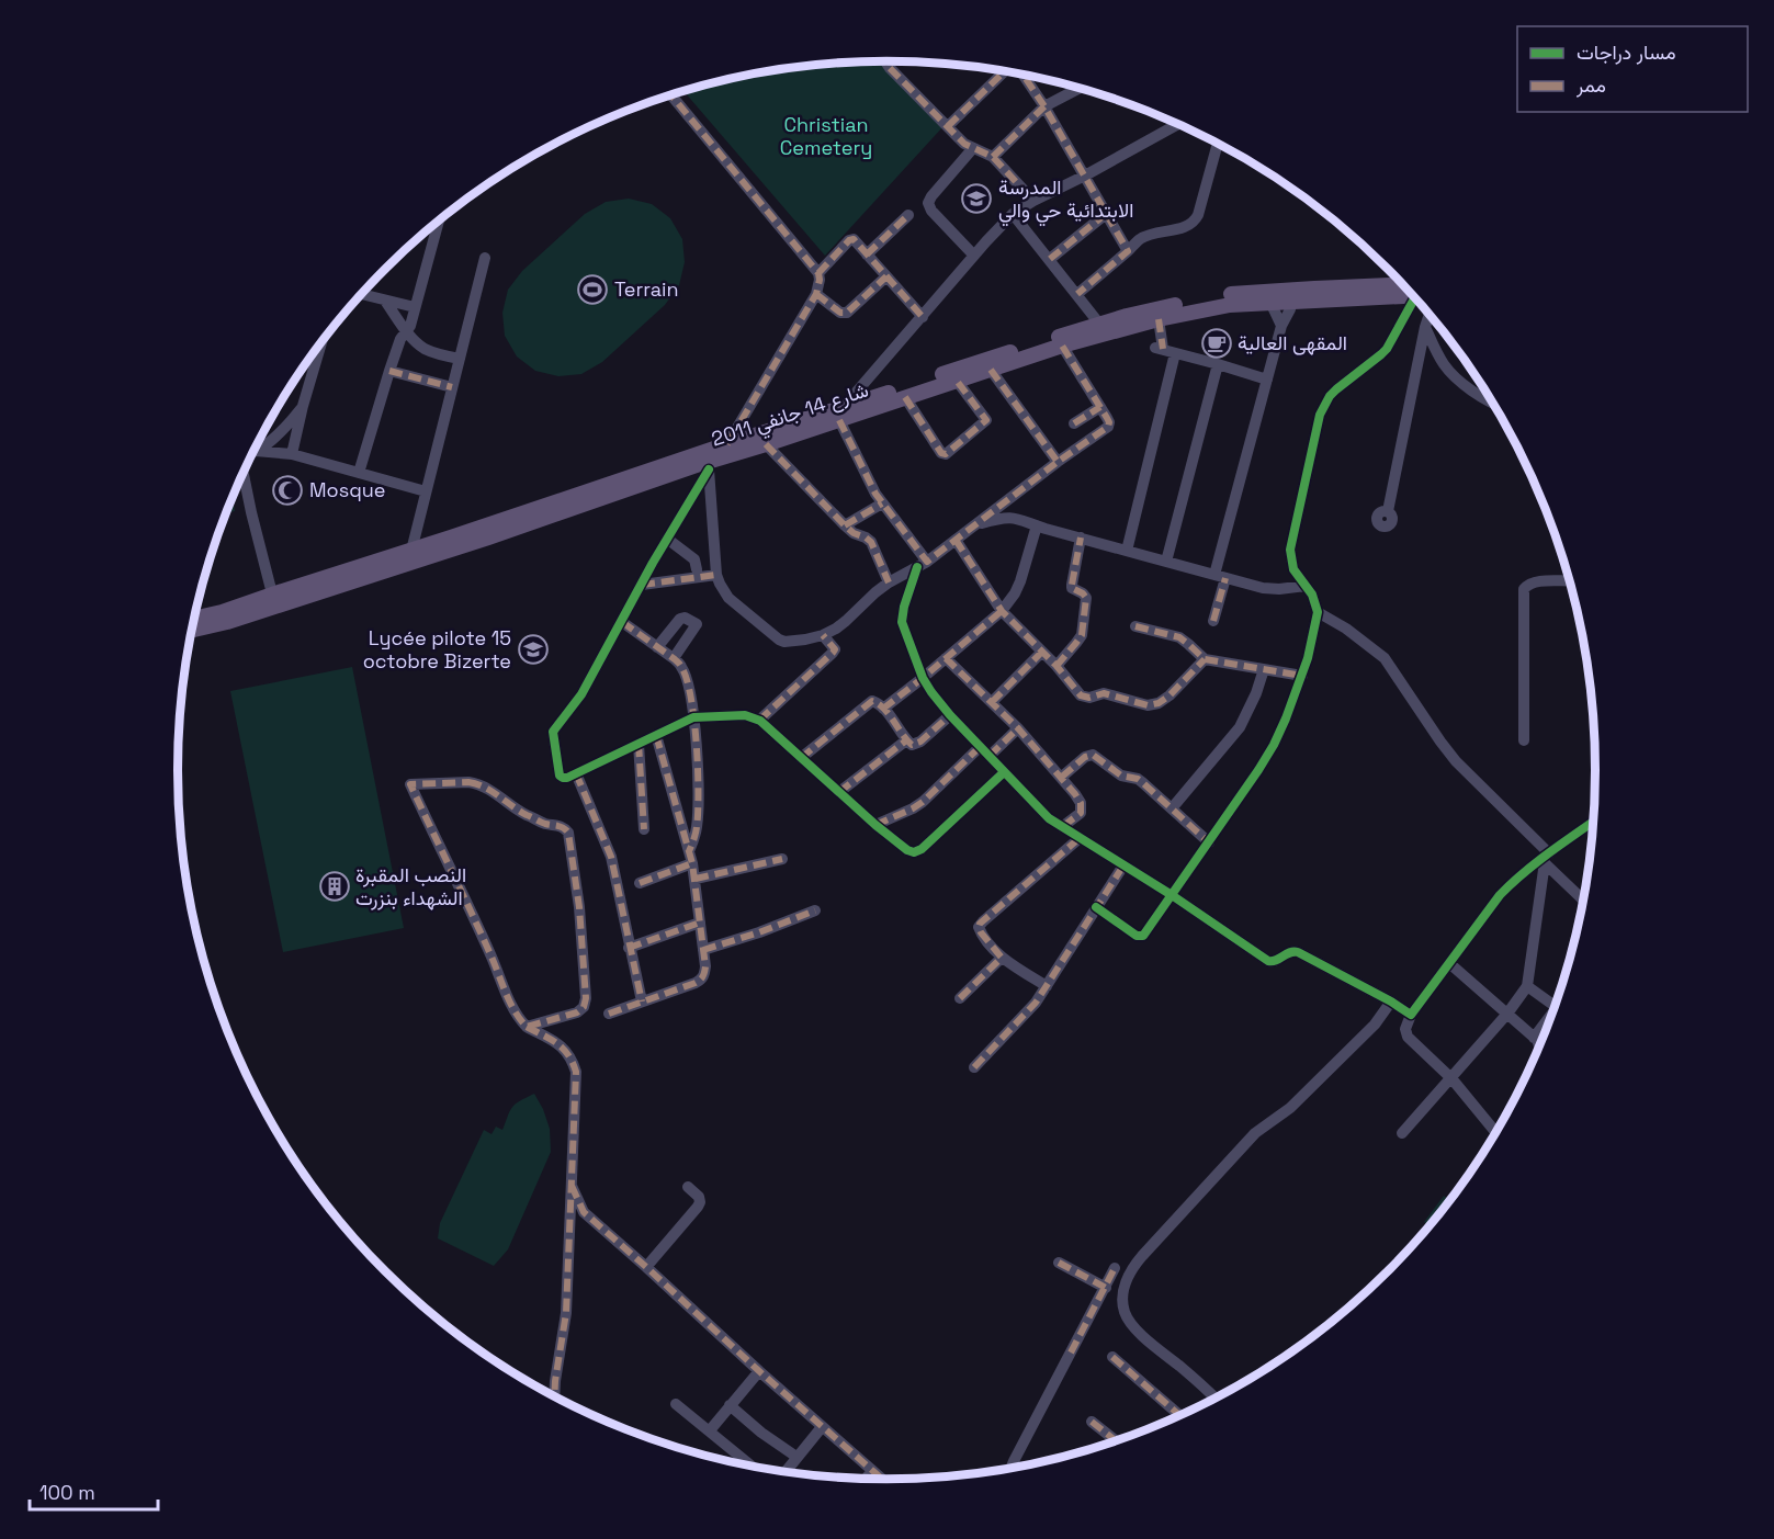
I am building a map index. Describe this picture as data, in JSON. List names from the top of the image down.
{
  "streets": {
    "main road": ["شارع 14 جانفي 2011"]
  },
  "parks": ["Christian Cemetery"],
  "places": {
    "school or university": ["المدرسة الابتدائية حي والي", "Lycée pilote 15 octobre Bizerte"],
    "sports": ["Terrain"],
    "cafe": ["المقهى العالية"],
    "mosque": ["Mosque"],
    "building": ["النصب المقبرة الشهداء بنزرت"]
  },
  "legend": ["مسار دراجات", "ممر"],
  "scale_bar": "100 m"
}
